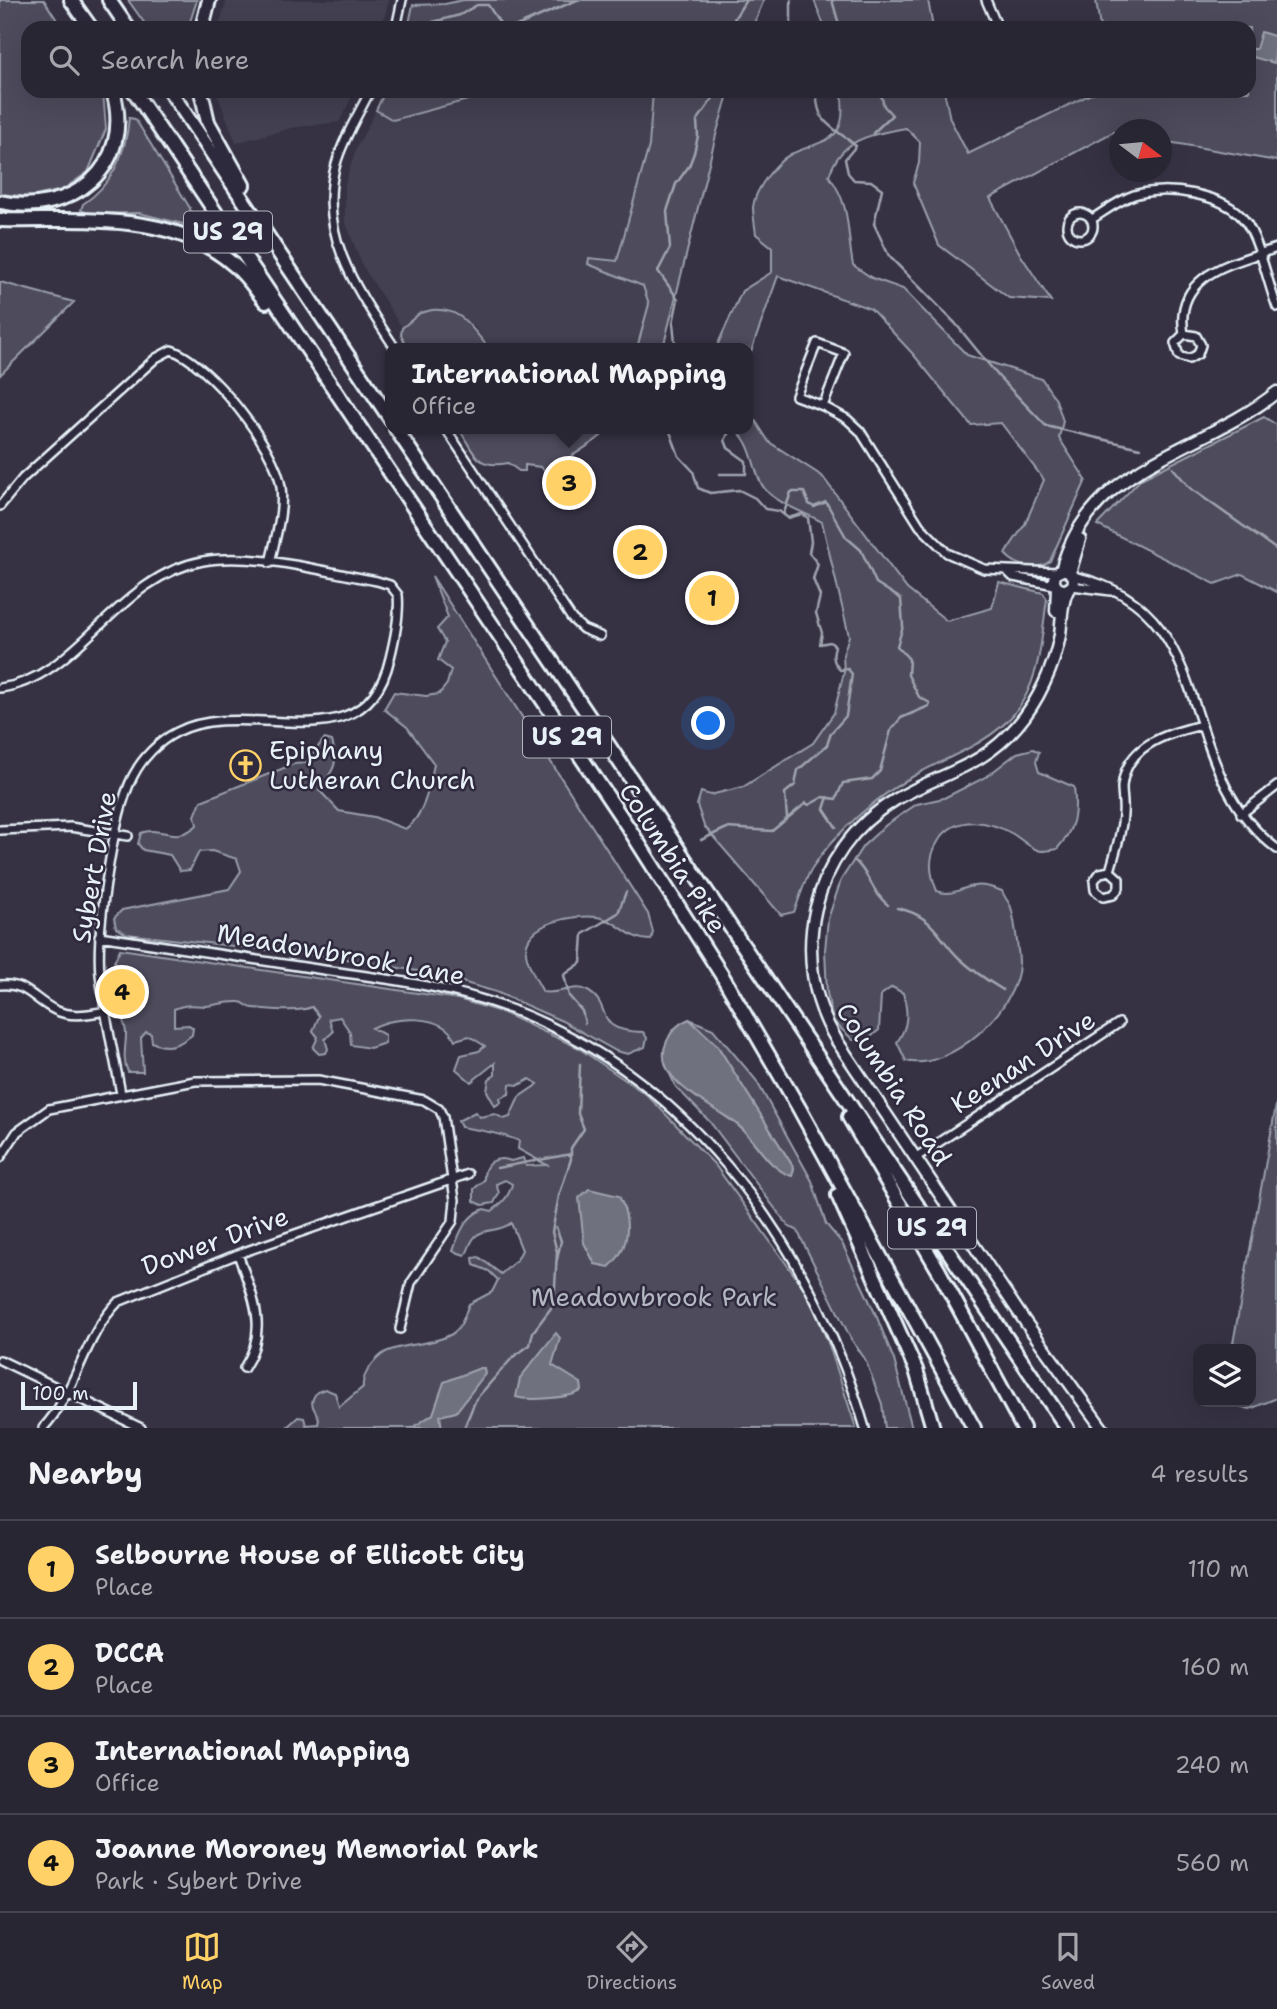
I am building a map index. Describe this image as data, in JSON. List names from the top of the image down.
{
  "streets": {
    "highway": ["US 29", "Columbia Pike"],
    "street": [
      "Sybert Drive",
      "Meadowbrook Lane",
      "Keenan Drive",
      "Columbia Road",
      "Dower Drive"
    ]
  },
  "crossings": [
    ["Sybert Drive", "Meadowbrook Lane"],
    ["Keenan Drive", "Columbia Road"]
  ],
  "parks": ["Meadowbrook Park"],
  "places": {
    "church": ["Epiphany Lutheran Church"]
  },
  "scale_bar": "100 m",
  "north": "right",
  "page": {
    "search": "Search here",
    "popup": ["International Mapping", "Office"],
    "pins": [
      "3",
      "2",
      "1",
      "4"
    ],
    "scale": "100 m",
    "heading": ["Nearby", "4 results"],
    "list": [
      {
        "mark": "1",
        "name": "Selbourne House of Ellicott City",
        "note": "Place",
        "value": "110 m"
      },
      {
        "mark": "2",
        "name": "DCCA",
        "note": "Place",
        "value": "160 m"
      },
      {
        "mark": "3",
        "name": "International Mapping",
        "note": "Office",
        "value": "240 m"
      },
      {
        "mark": "4",
        "name": "Joanne Moroney Memorial Park",
        "note": "Park · Sybert Drive",
        "value": "560 m"
      }
    ],
    "nav": ["Map", "Directions", "Saved"]
  }
}
